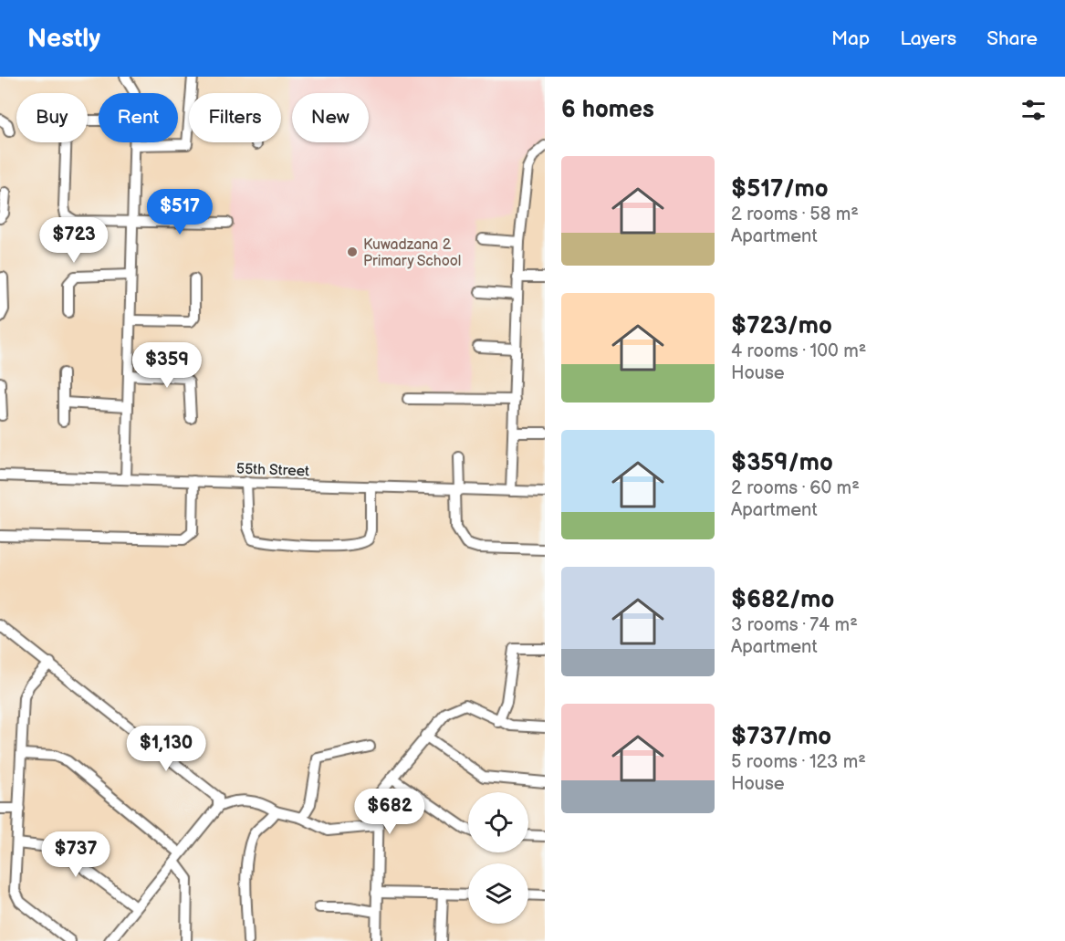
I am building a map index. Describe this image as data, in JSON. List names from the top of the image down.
{
  "streets": {
    "street": ["55th Street"]
  },
  "places": ["Kuwadzana 2 Primary School"],
  "page": {
    "header": "Nestly",
    "nav": ["Map", "Layers", "Share"],
    "heading": "6 homes",
    "chip": [
      "Buy",
      "Rent",
      "Filters",
      "New"
    ],
    "list": [
      {
        "name": "$517/mo",
        "note": "2 rooms · 58 m² · Apartment"
      },
      {
        "name": "$723/mo",
        "note": "4 rooms · 100 m² · House"
      },
      {
        "name": "$359/mo",
        "note": "2 rooms · 60 m² · Apartment"
      },
      {
        "name": "$682/mo",
        "note": "3 rooms · 74 m² · Apartment"
      },
      {
        "name": "$737/mo",
        "note": "5 rooms · 123 m² · House"
      }
    ],
    "price": [
      "$517",
      "$723",
      "$359",
      "$1,130",
      "$682",
      "$737"
    ]
  }
}
